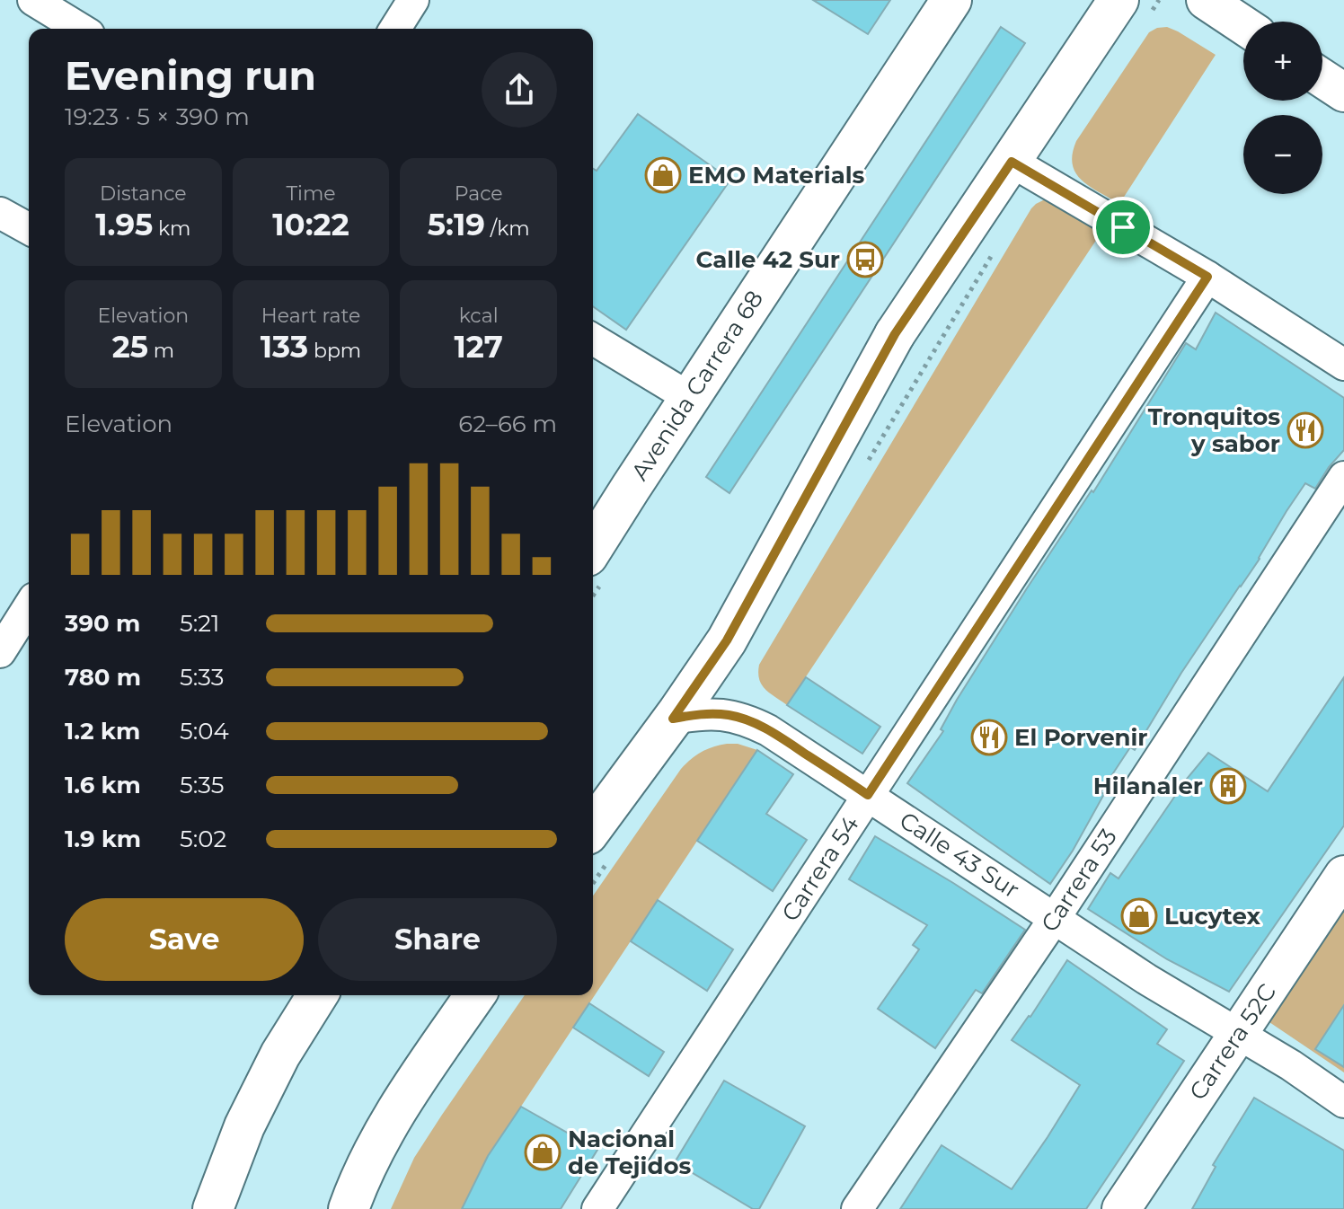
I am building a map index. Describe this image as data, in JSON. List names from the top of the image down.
{
  "streets": {
    "main road": ["Avenida Carrera 68"],
    "street": [
      "Calle 43 Sur",
      "Carrera 54",
      "Carrera 53",
      "Carrera 52C"
    ]
  },
  "crossings": [
    ["Calle 43 Sur", "Carrera 54"],
    ["Calle 43 Sur", "Carrera 53"],
    ["Calle 43 Sur", "Carrera 52C"]
  ],
  "places": {
    "shop": ["EMO Materials", "Lucytex", "Nacional de Tejidos"],
    "bus stop": ["Calle 42 Sur"],
    "restaurant": ["Tronquitos y sabor", "El Porvenir"],
    "building": ["Hilanaler"]
  },
  "page": {
    "map_buttons": ["+", "−"],
    "heading": ["Evening run", "19:23 · 5 × 390 m"],
    "stats": [
      ["Distance", "1.95 km"],
      ["Time", "10:22"],
      ["Pace", "5:19 /km"],
      ["Elevation", "25 m"],
      ["Heart rate", "133 bpm"],
      ["kcal", "127"]
    ],
    "chart": ["Elevation", "62–66 m"],
    "list": [
      {
        "name": "390 m",
        "note": "5:21"
      },
      {
        "name": "780 m",
        "note": "5:33"
      },
      {
        "name": "1.2 km",
        "note": "5:04"
      },
      {
        "name": "1.6 km",
        "note": "5:35"
      },
      {
        "name": "1.9 km",
        "note": "5:02"
      }
    ],
    "buttons": ["Save", "Share"]
  }
}
